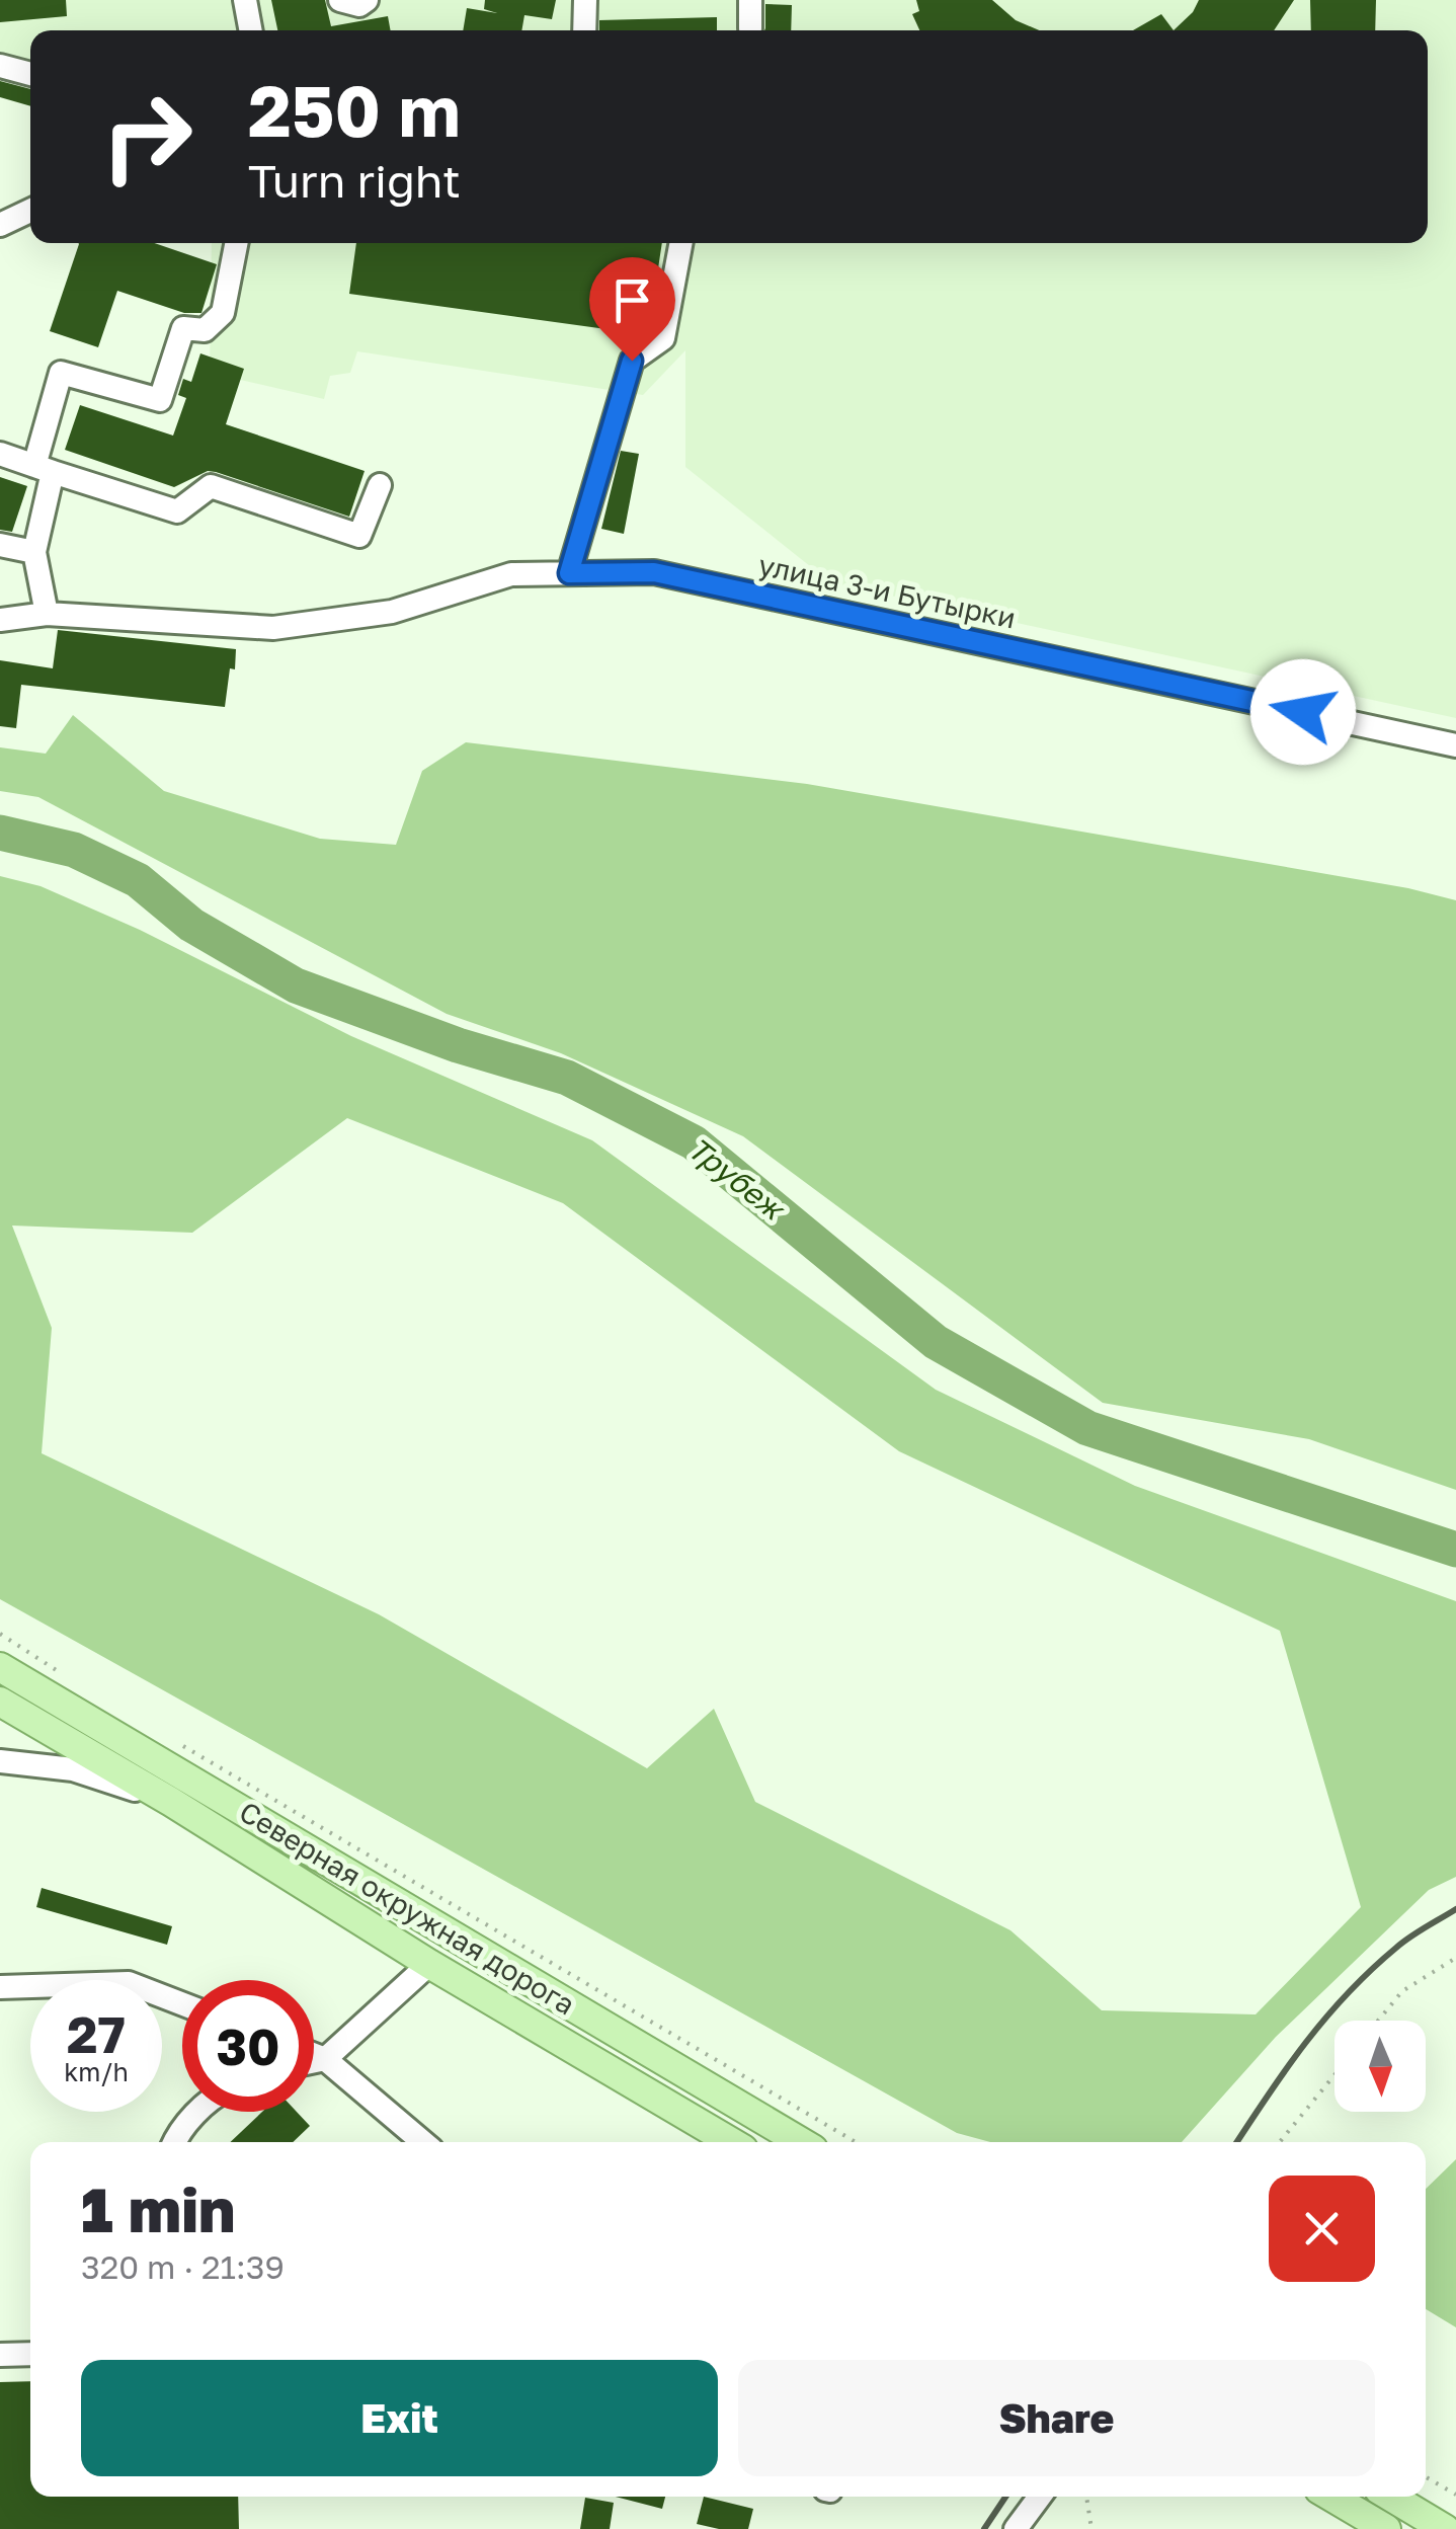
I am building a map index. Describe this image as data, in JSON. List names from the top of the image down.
{
  "streets": {
    "main road": ["Северная окружная дорога"],
    "street": ["улица 3-и Бутырки"]
  },
  "water": ["Трубеж"],
  "north": "bottom",
  "page": {
    "turn": ["250 m", "Turn right"],
    "speed": "27 km/h",
    "limit": "30",
    "heading": ["1 min", "320 m · 21:39"],
    "buttons": ["Exit", "Share"]
  }
}
